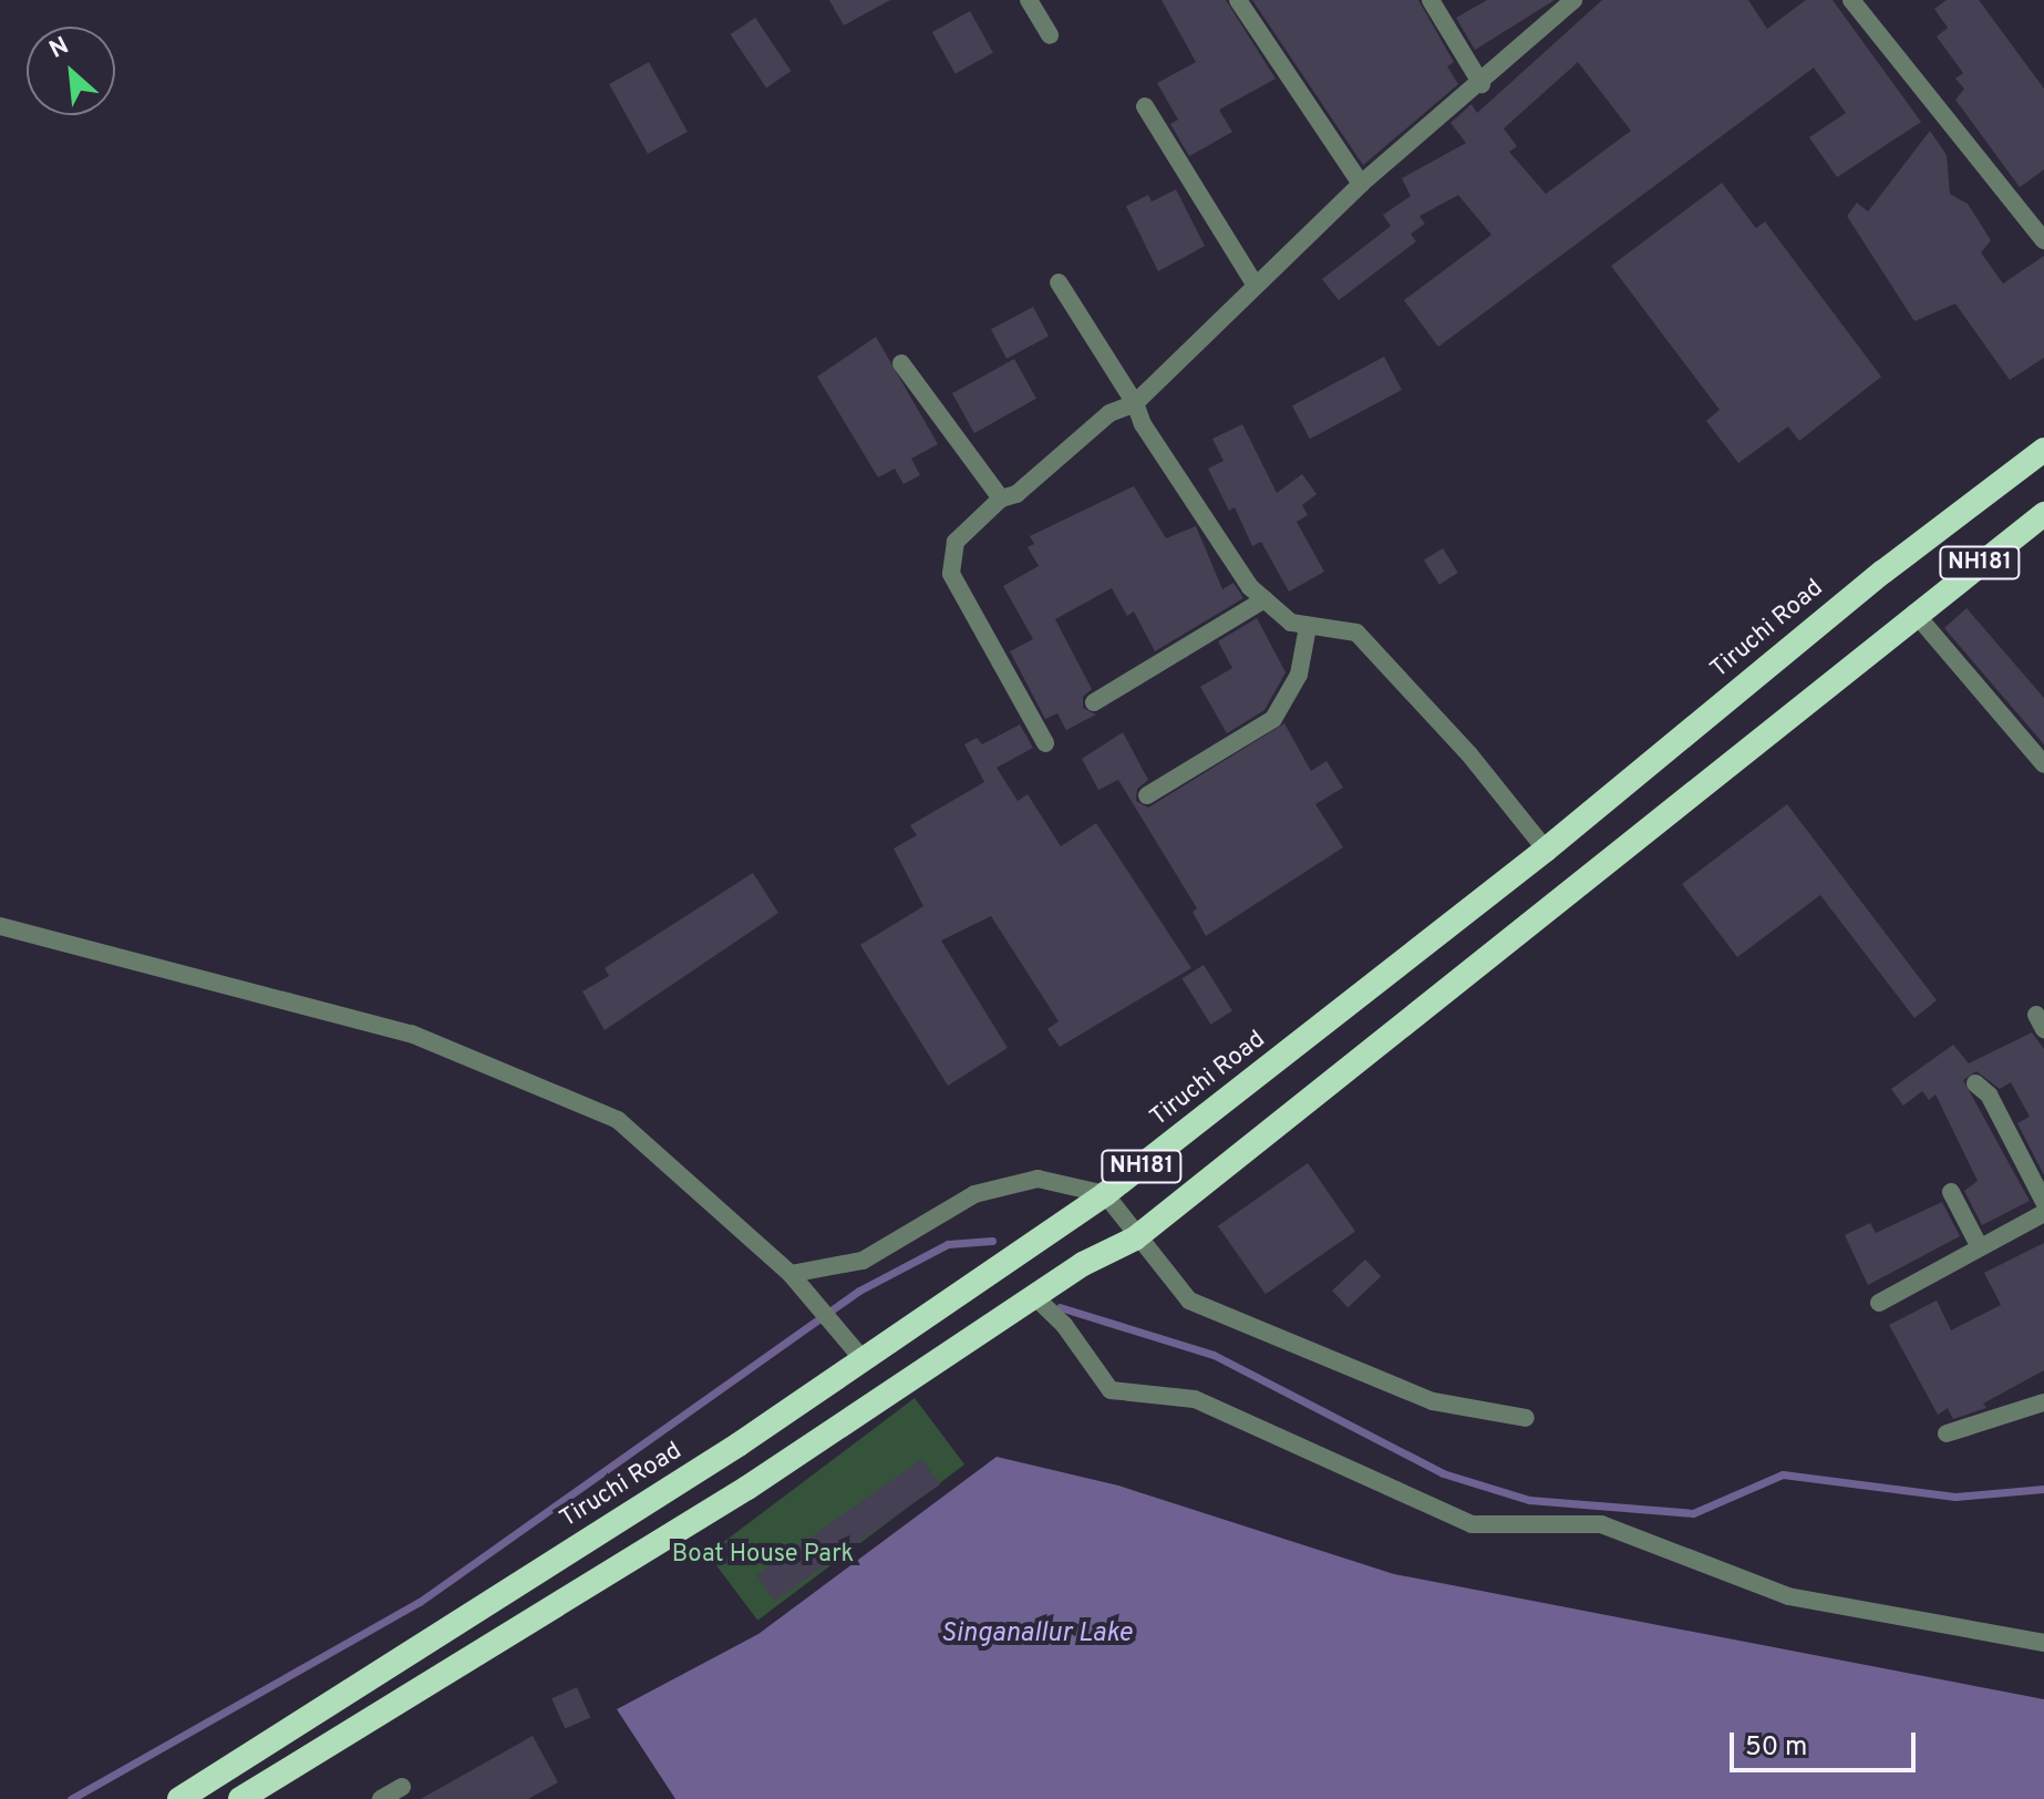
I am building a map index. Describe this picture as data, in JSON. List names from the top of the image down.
{
  "streets": {
    "highway": ["NH181", "Tiruchi Road"]
  },
  "water": ["Singanallur Lake"],
  "parks": ["Boat House Park"],
  "scale_bar": "50 m",
  "north": "top left"
}
